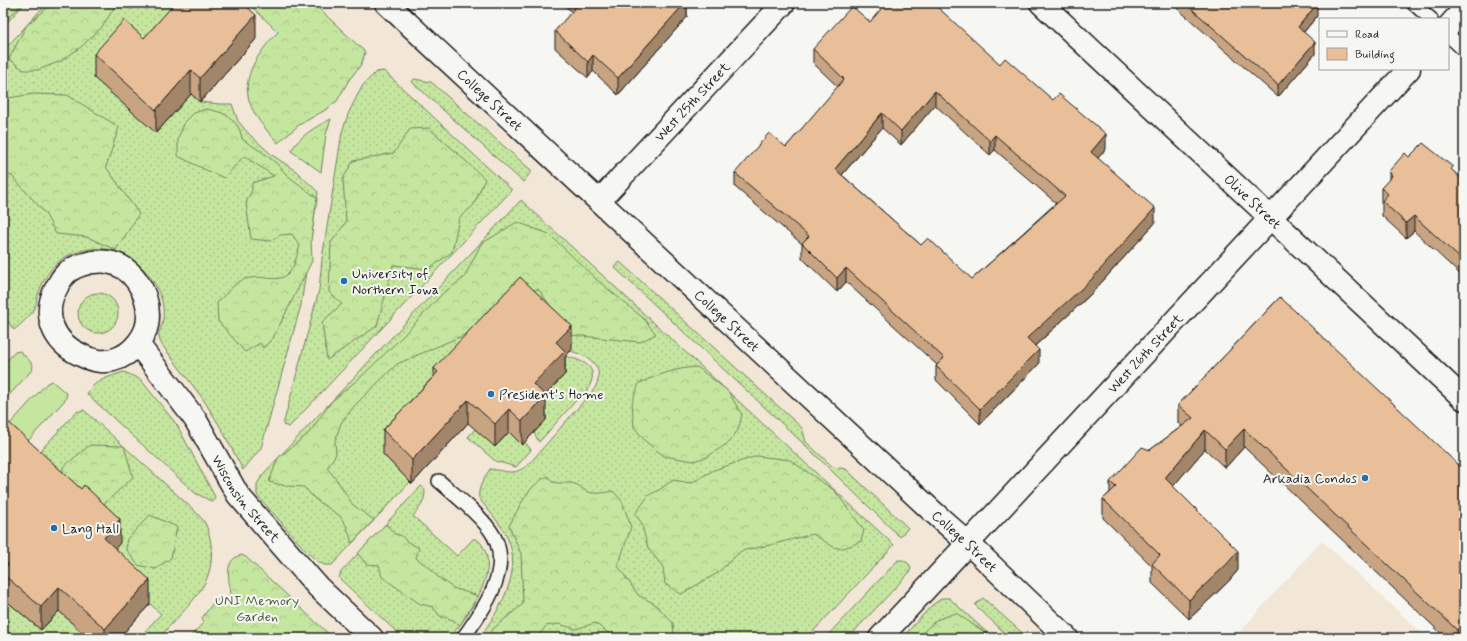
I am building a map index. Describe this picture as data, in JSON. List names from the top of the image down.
{
  "streets": {
    "street": [
      "College Street",
      "West 25th Street",
      "Olive Street",
      "West 26th Street",
      "Wisconsin Street"
    ]
  },
  "crossings": [
    ["College Street", "West 25th Street"],
    ["College Street", "West 26th Street"],
    ["Olive Street", "West 26th Street"]
  ],
  "parks": ["UNI Memory Garden"],
  "places": [
    "University of Northern Iowa",
    "President's Home",
    "Arkadia Condos",
    "Lang Hall"
  ],
  "legend": ["Road", "Building"]
}
